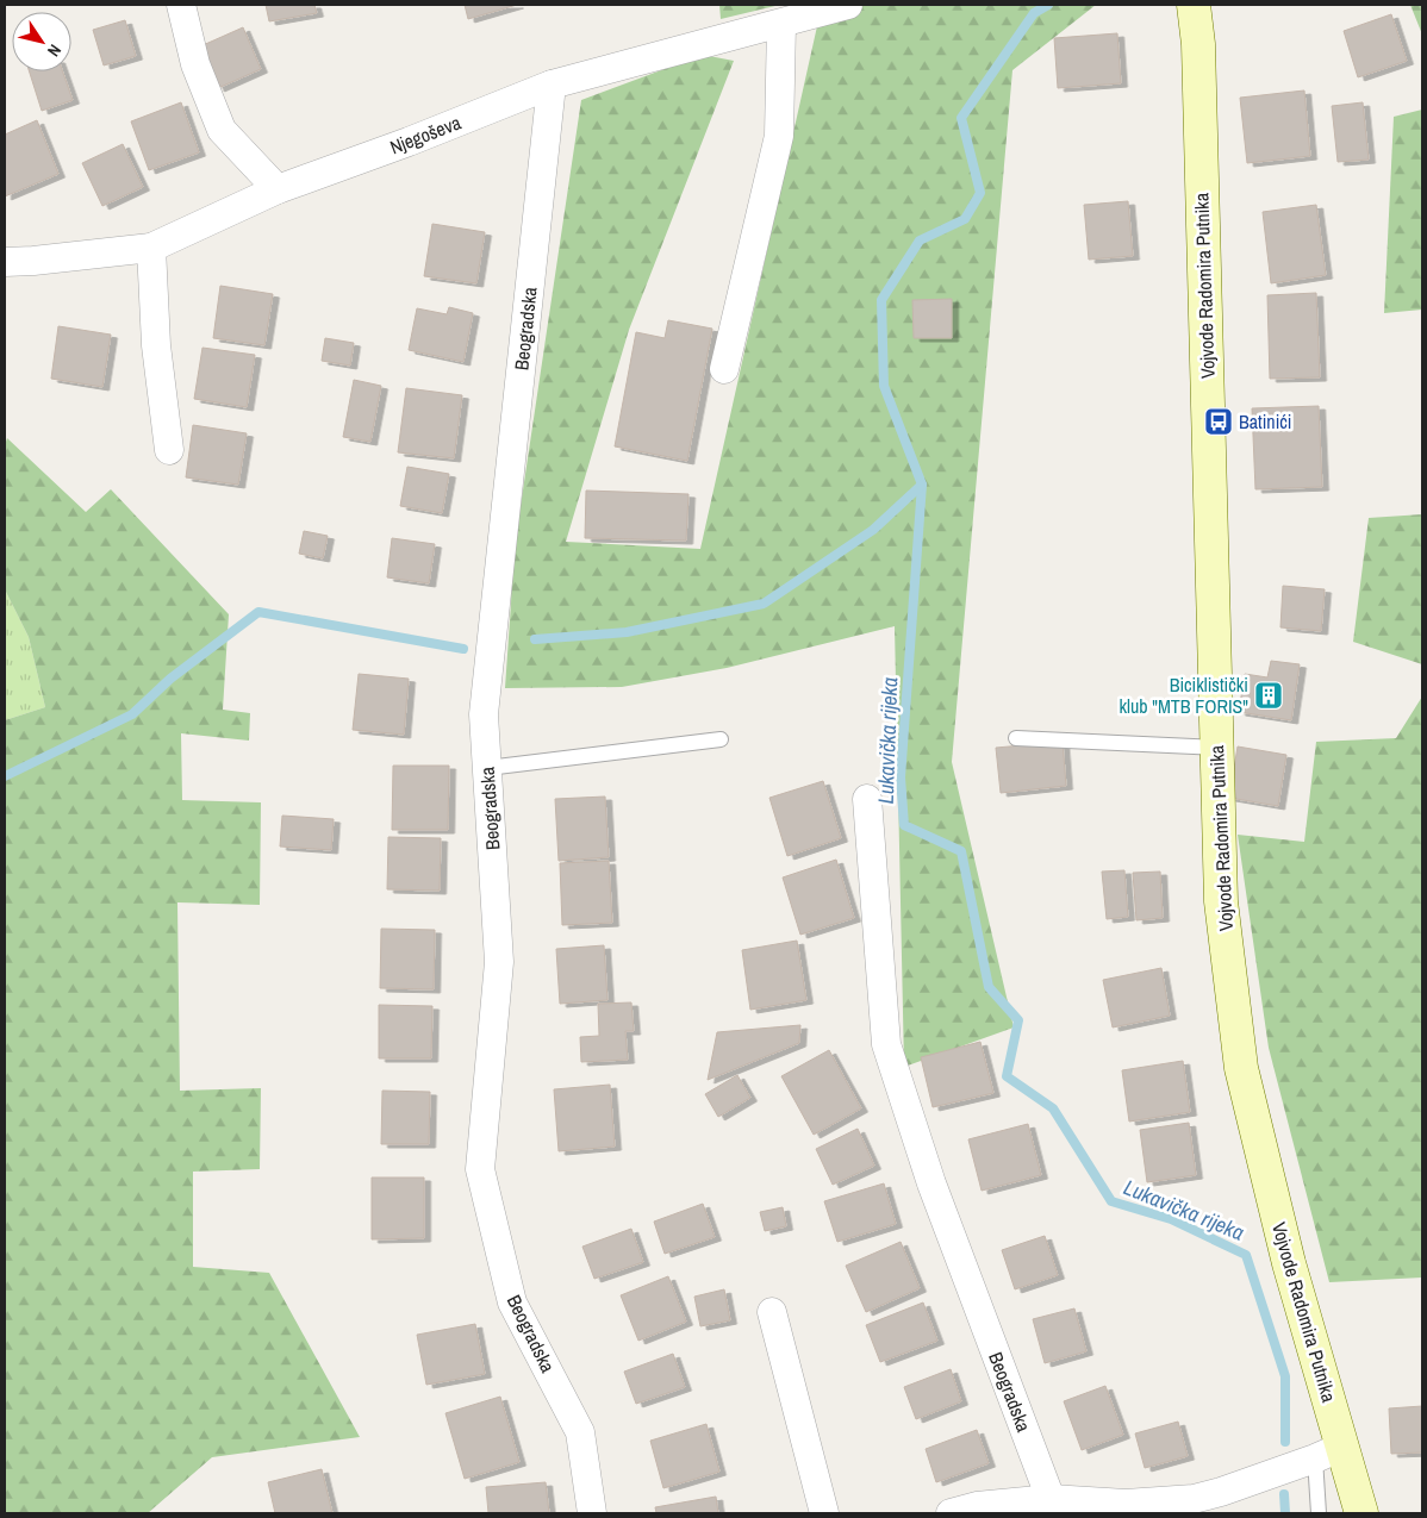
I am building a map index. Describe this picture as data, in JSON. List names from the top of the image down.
{
  "streets": {
    "main road": ["Vojvode Radomira Putnika"],
    "street": ["Njegoševa", "Beogradska"]
  },
  "crossings": [
    ["Njegoševa", "Beogradska"]
  ],
  "water": ["Lukavička rijeka"],
  "places": {
    "bus stop": ["Batinići"],
    "building": ["Biciklistički klub \"MTB FORIS\""]
  },
  "north": "bottom right"
}
